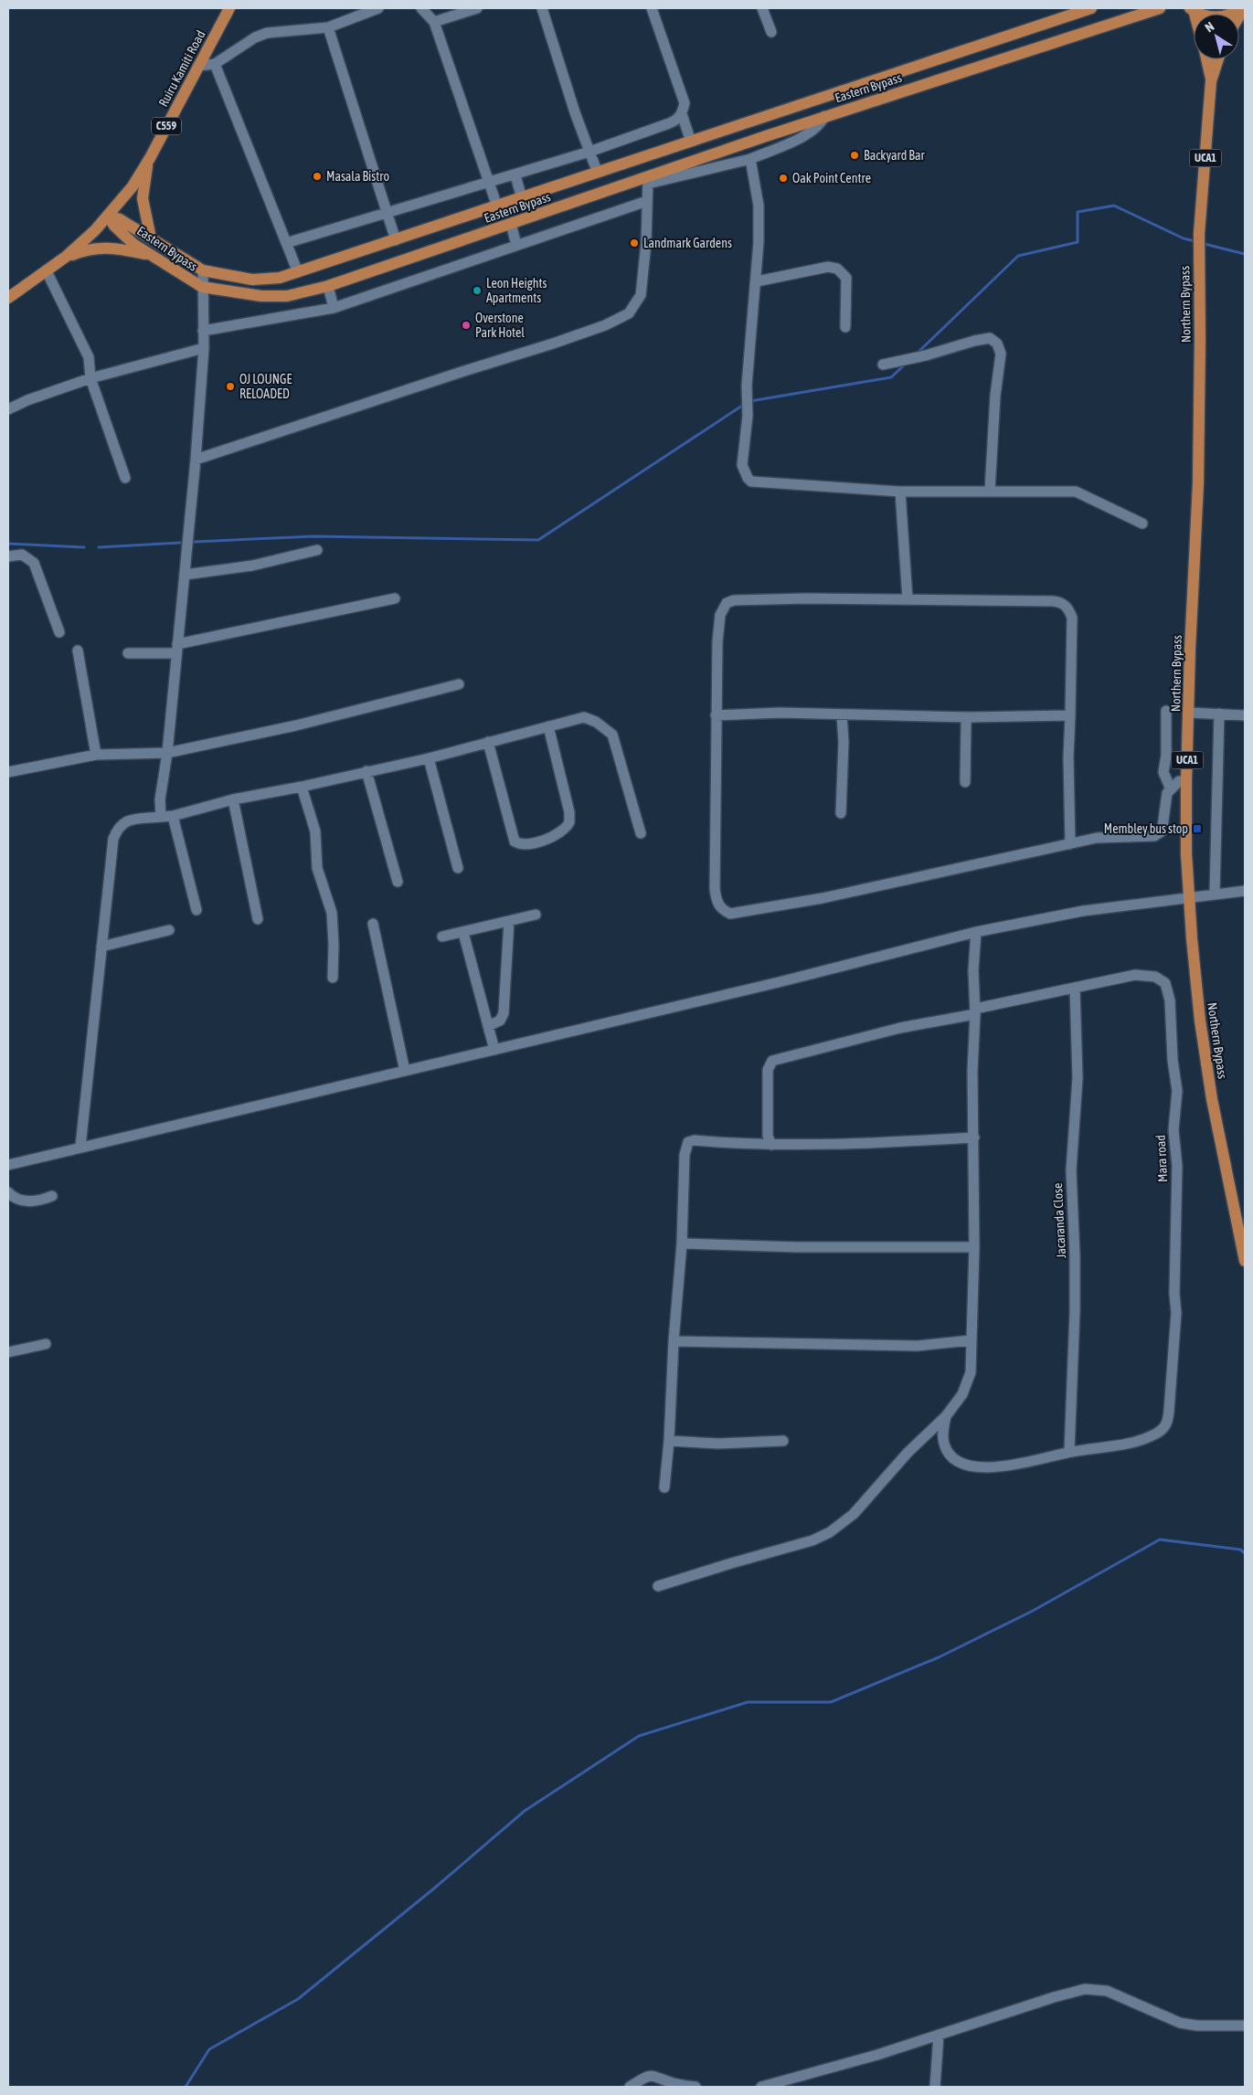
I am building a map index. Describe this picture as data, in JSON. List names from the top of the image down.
{
  "streets": {
    "main road": [
      "Ruiru Kamiti Road",
      "Eastern Bypass",
      "C559",
      "UCA1",
      "Northern Bypass"
    ],
    "street": ["Mara road", "Jacaranda Close"]
  },
  "crossings": [
    ["Ruiru Kamiti Road", "Eastern Bypass"],
    ["UCA1", "Northern Bypass"],
    ["Mara road", "Jacaranda Close"]
  ],
  "places": {
    "other": [
      "Backyard Bar",
      "Masala Bistro",
      "Oak Point Centre",
      "Landmark Gardens",
      "Leon Heights Apartments",
      "Overstone Park Hotel",
      "OJ LOUNGE RELOADED"
    ],
    "transit": ["Membley bus stop"]
  },
  "north": "top left"
}
